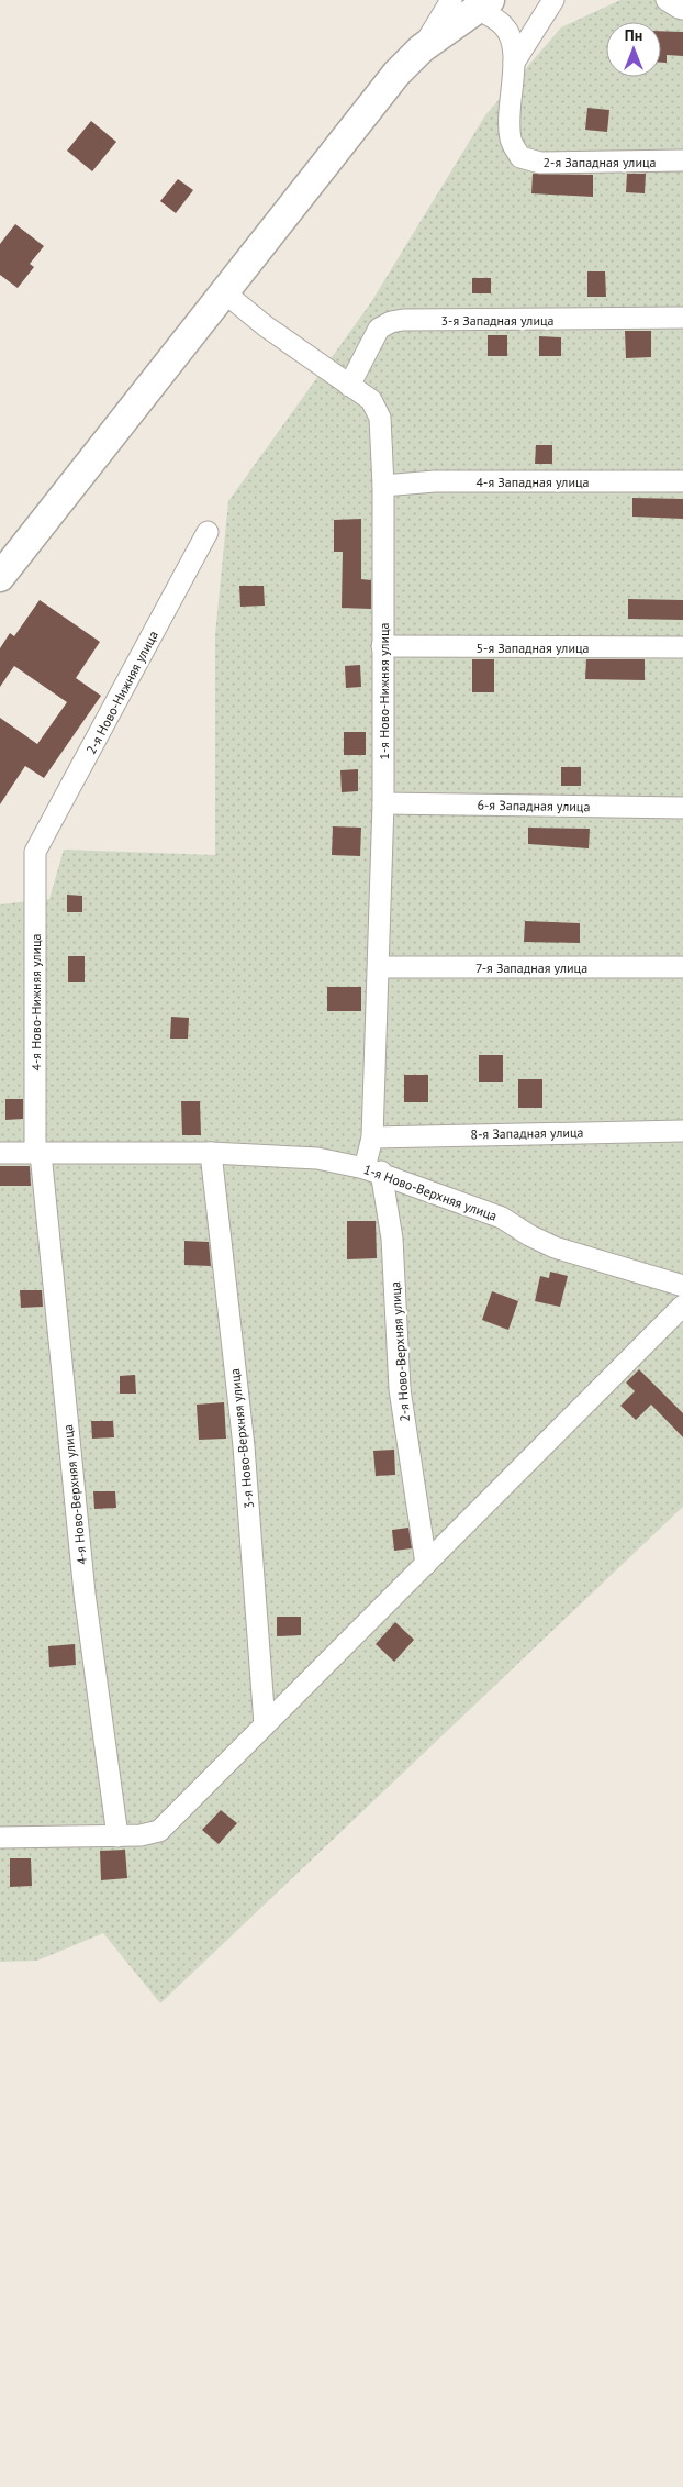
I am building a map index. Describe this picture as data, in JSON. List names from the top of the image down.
{
  "streets": {
    "street": [
      "2-я Западная улица",
      "3-я Западная улица",
      "4-я Западная улица",
      "5-я Западная улица",
      "1-я Ново-Нижняя улица",
      "2-я Ново-Нижняя улица",
      "6-я Западная улица",
      "7-я Западная улица",
      "4-я Ново-Нижняя улица",
      "8-я Западная улица",
      "1-я Ново-Верхняя улица",
      "2-я Ново-Верхняя улица",
      "3-я Ново-Верхняя улица",
      "4-я Ново-Верхняя улица"
    ]
  },
  "crossings": [
    ["3-я Западная улица", "1-я Ново-Нижняя улица"],
    ["4-я Западная улица", "1-я Ново-Нижняя улица"],
    ["5-я Западная улица", "1-я Ново-Нижняя улица"],
    ["1-я Ново-Нижняя улица", "6-я Западная улица"],
    ["1-я Ново-Нижняя улица", "7-я Западная улица"],
    ["1-я Ново-Нижняя улица", "8-я Западная улица"],
    ["1-я Ново-Нижняя улица", "1-я Ново-Верхняя улица"],
    ["1-я Ново-Нижняя улица", "2-я Ново-Верхняя улица"],
    ["2-я Ново-Нижняя улица", "4-я Ново-Нижняя улица"],
    ["4-я Ново-Нижняя улица", "1-я Ново-Верхняя улица"],
    ["4-я Ново-Нижняя улица", "4-я Ново-Верхняя улица"],
    ["1-я Ново-Верхняя улица", "2-я Ново-Верхняя улица"],
    ["1-я Ново-Верхняя улица", "3-я Ново-Верхняя улица"],
    ["1-я Ново-Верхняя улица", "4-я Ново-Верхняя улица"]
  ],
  "north": "top"
}
